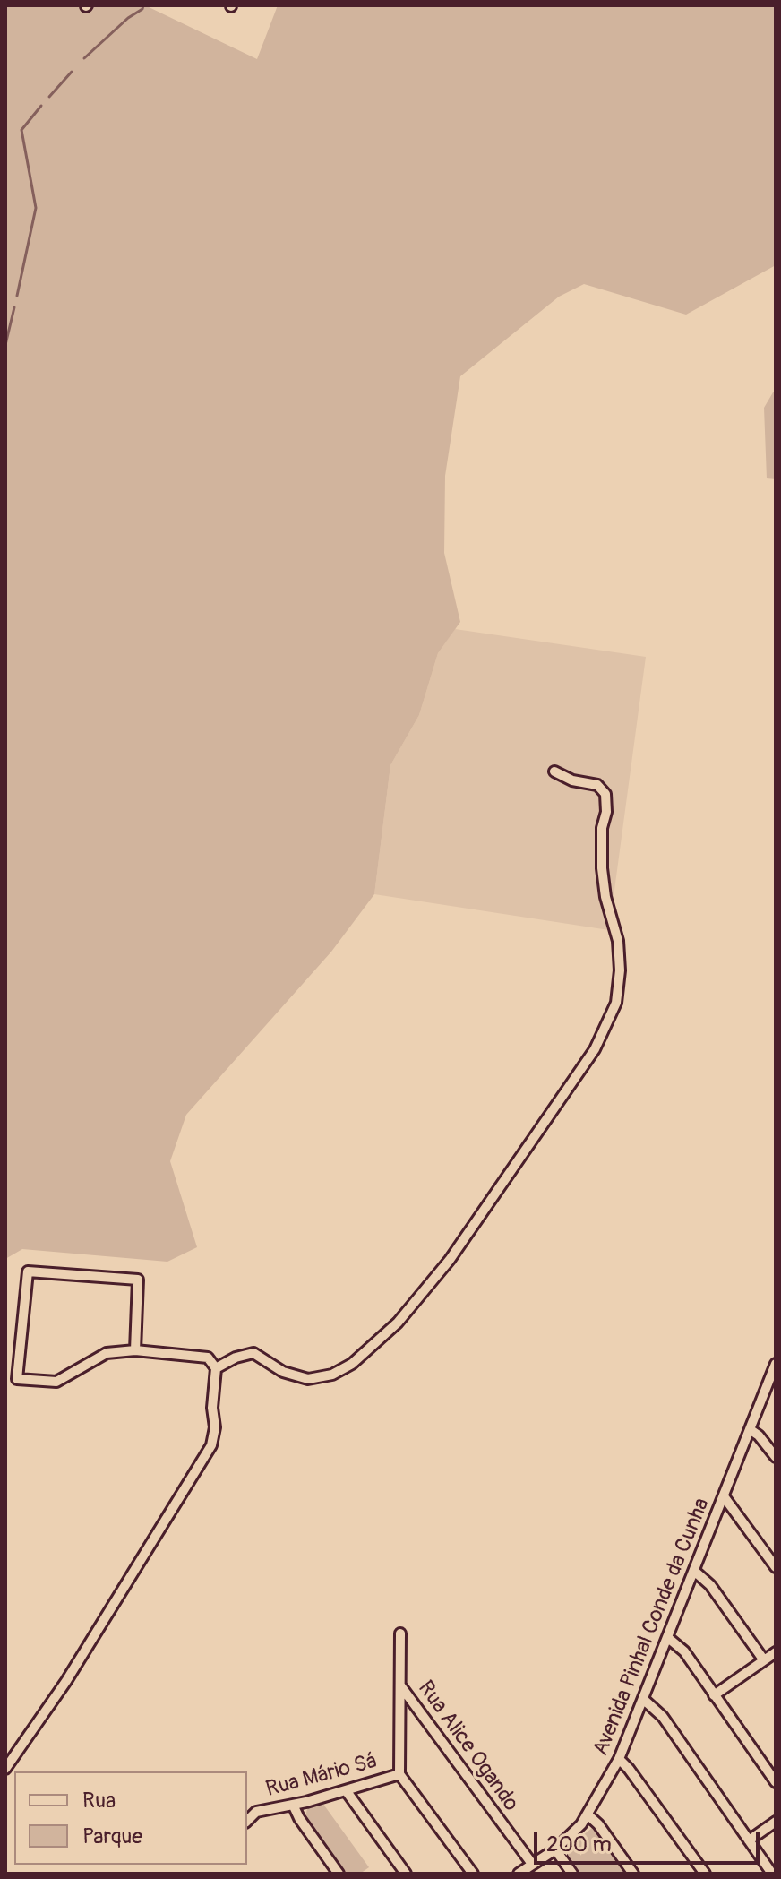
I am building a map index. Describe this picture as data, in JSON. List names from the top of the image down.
{
  "streets": {
    "street": ["Avenida Pinhal Conde da Cunha", "Rua Alice Ogando", "Rua Mário Sá"]
  },
  "crossings": [
    ["Avenida Pinhal Conde da Cunha", "Rua Alice Ogando"],
    ["Rua Alice Ogando", "Rua Mário Sá"]
  ],
  "legend": ["Rua", "Parque"],
  "scale_bar": "200 m"
}
